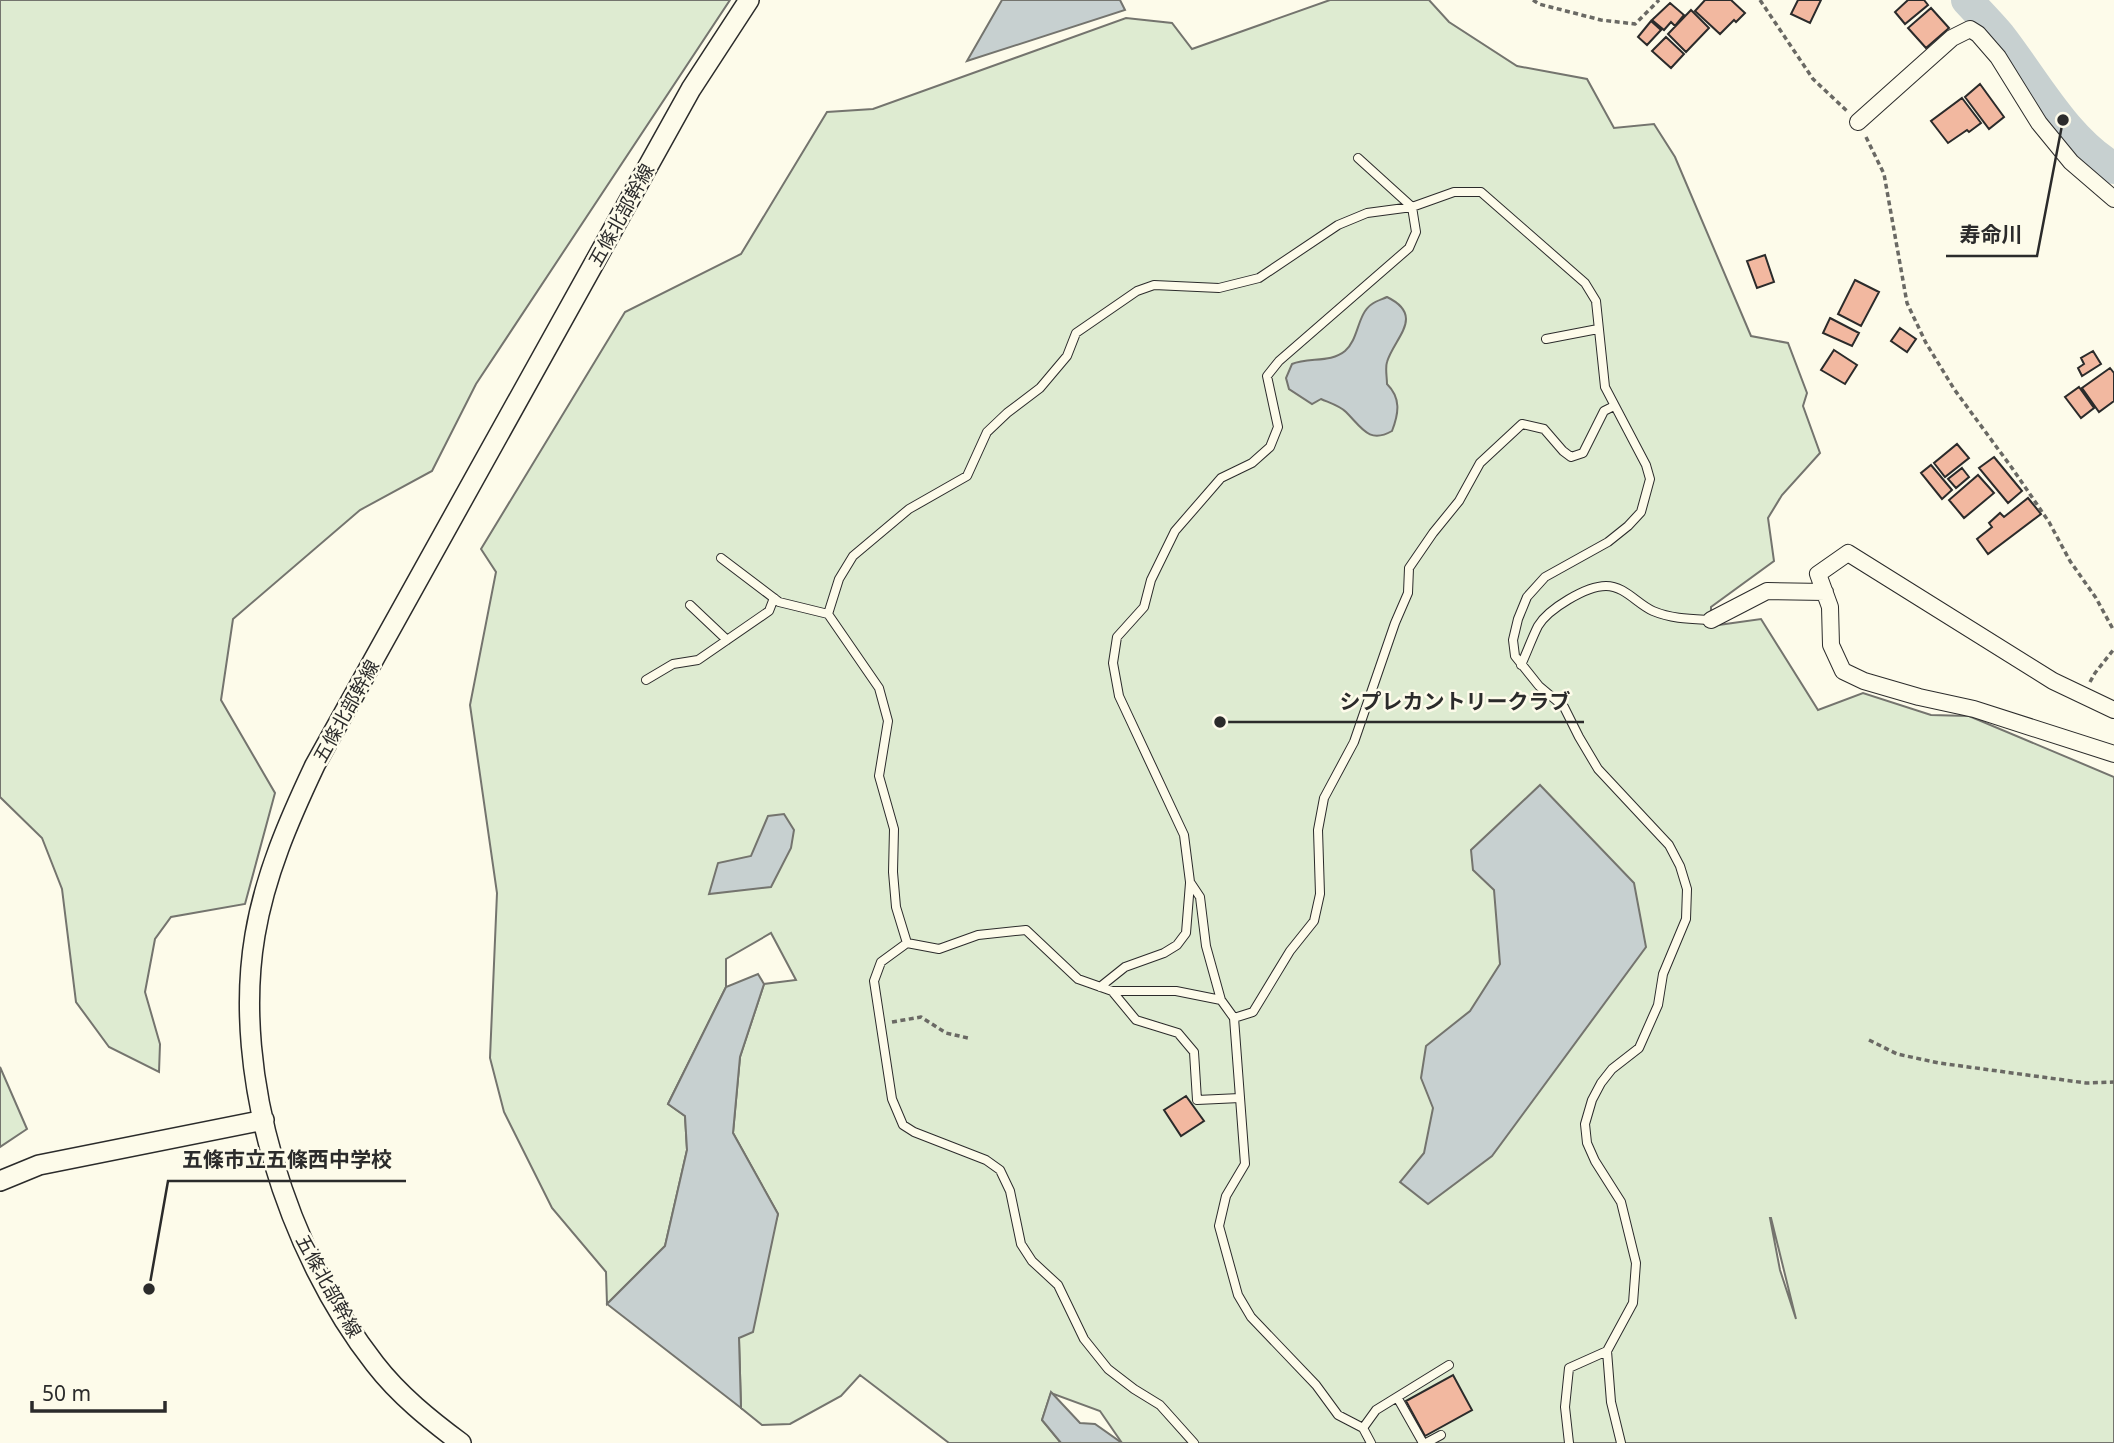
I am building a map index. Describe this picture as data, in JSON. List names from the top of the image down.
{
  "streets": {
    "street": ["五條北部幹線"]
  },
  "places": ["寿命川", "シプレカントリークラブ", "五條市立五條西中学校"],
  "scale_bar": "50 m"
}
